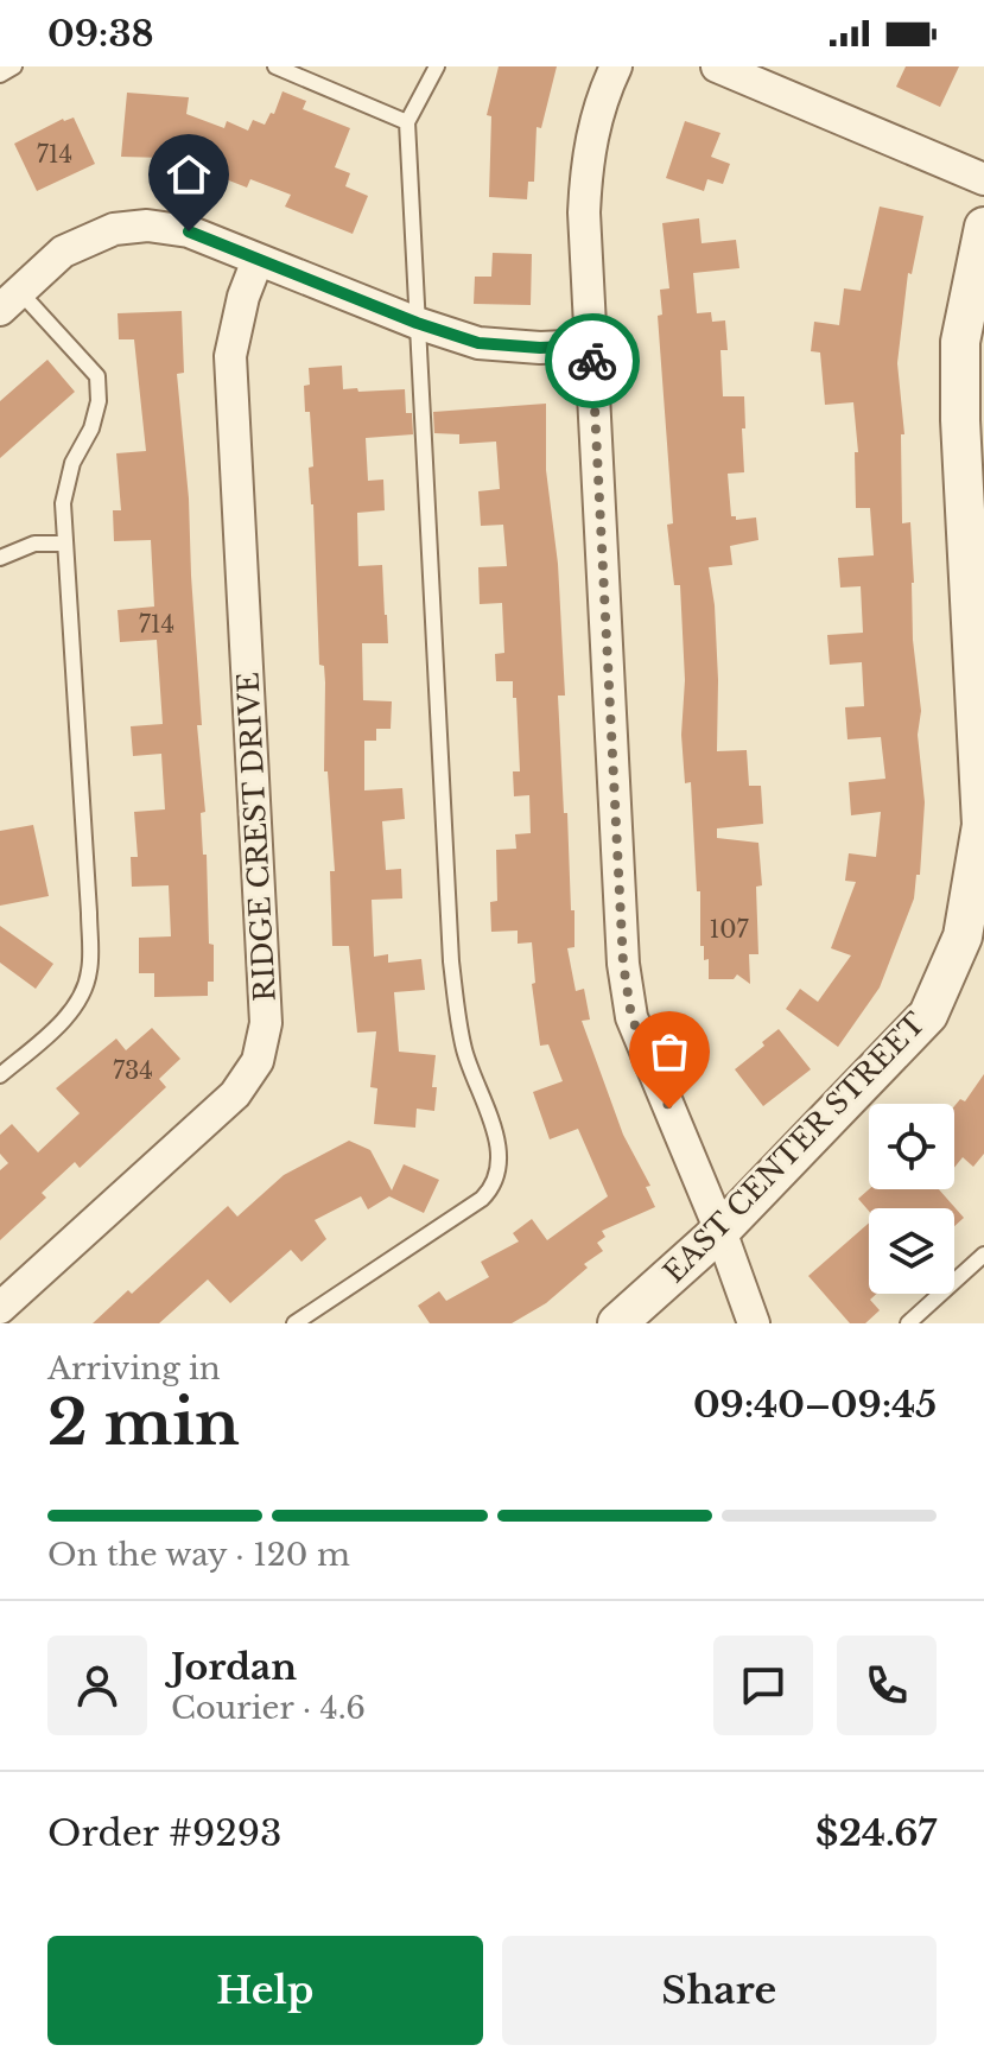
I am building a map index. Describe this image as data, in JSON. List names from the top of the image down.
{
  "streets": {
    "street": ["RIDGE CREST DRIVE", "EAST CENTER STREET"]
  },
  "house_numbers": [
    "714",
    "714",
    "107",
    "734"
  ],
  "page": {
    "status": "09:38",
    "heading": ["2 min", "Arriving in", "09:40–09:45"],
    "panel": [
      "Jordan",
      "Courier · 4.6",
      "Order #9293",
      "$24.67"
    ],
    "bar": "On the way · 120 m",
    "buttons": ["Help", "Share"]
  }
}
